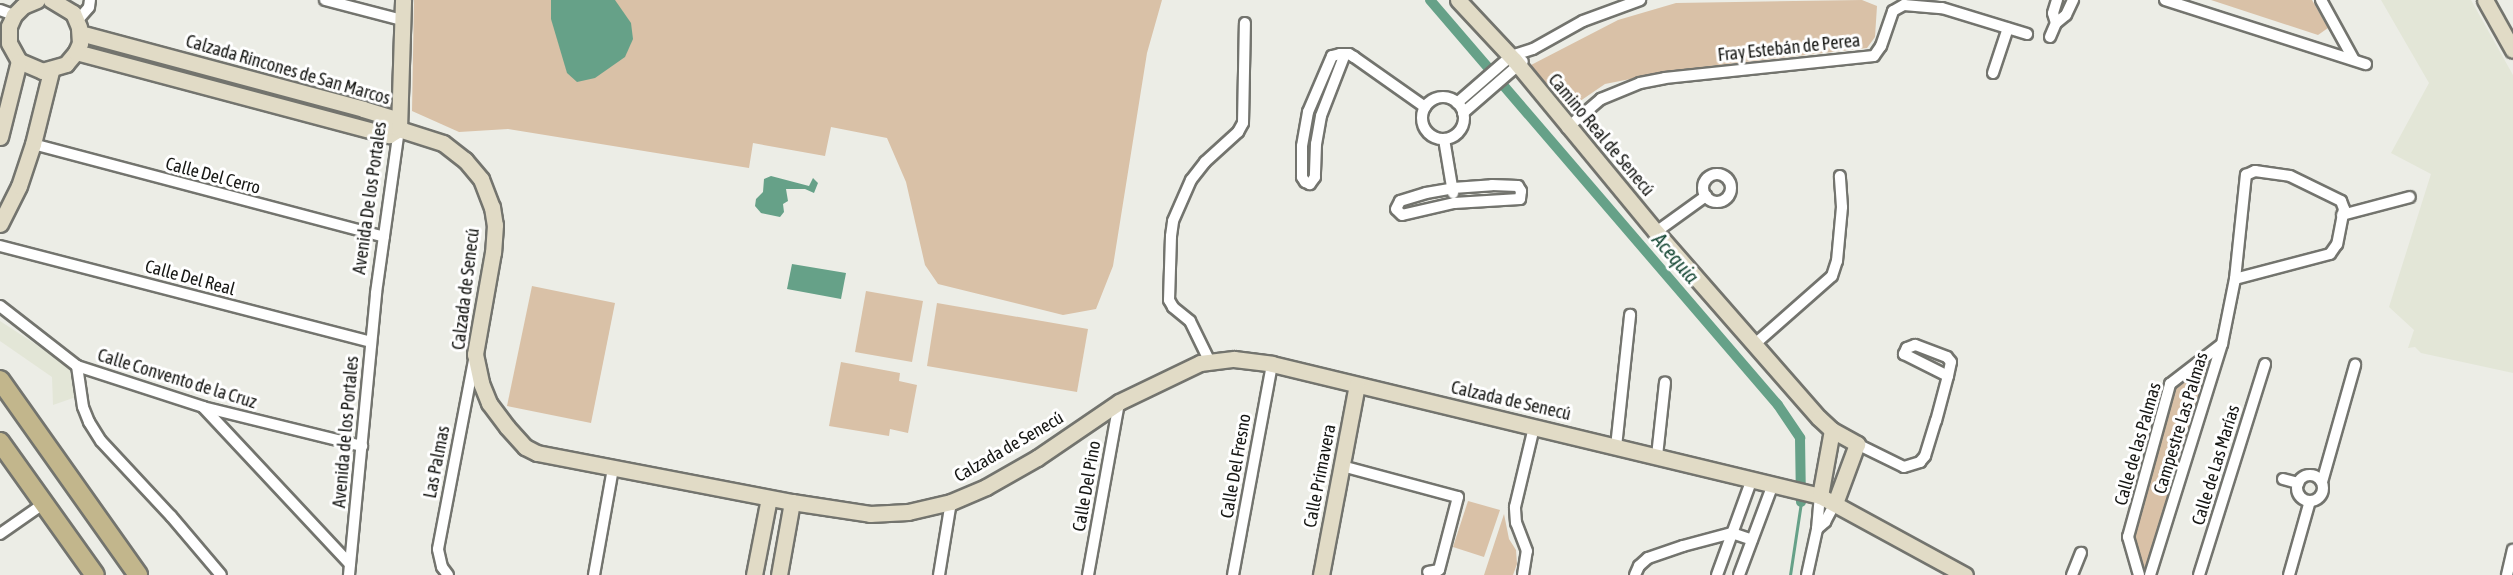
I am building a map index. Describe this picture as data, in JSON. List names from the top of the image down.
{
  "streets": {
    "street": [
      "Fray Estebán de Perea",
      "Calzada Rincones de San Marcos",
      "Camino Real de Senecú",
      "Calle Del Cerro",
      "Avenida De los Portales",
      "Calle Del Real",
      "Calzada de Senecú",
      "Calle Convento de la Cruz",
      "Campestre Las Palmas",
      "Avenida de los Portales",
      "Calle de las Palmas",
      "Las Palmas",
      "Calle de Las Marías",
      "Calle Del Fresno",
      "Calle Primavera",
      "Calle Del Pino"
    ]
  },
  "crossings": [
    ["Fray Estebán de Perea", "Camino Real de Senecú"],
    ["Calzada Rincones de San Marcos", "Avenida De los Portales"],
    ["Calzada Rincones de San Marcos", "Calzada de Senecú"],
    ["Calle Del Cerro", "Avenida De los Portales"],
    ["Avenida De los Portales", "Calzada de Senecú"],
    ["Avenida De los Portales", "Avenida de los Portales"],
    ["Calle Del Real", "Avenida de los Portales"],
    ["Calzada de Senecú", "Las Palmas"],
    ["Calzada de Senecú", "Calle Del Fresno"],
    ["Calzada de Senecú", "Calle Primavera"],
    ["Calzada de Senecú", "Calle Del Pino"],
    ["Calle Convento de la Cruz", "Avenida de los Portales"],
    ["Campestre Las Palmas", "Calle de las Palmas"]
  ],
  "water": ["Acequia"]
}
